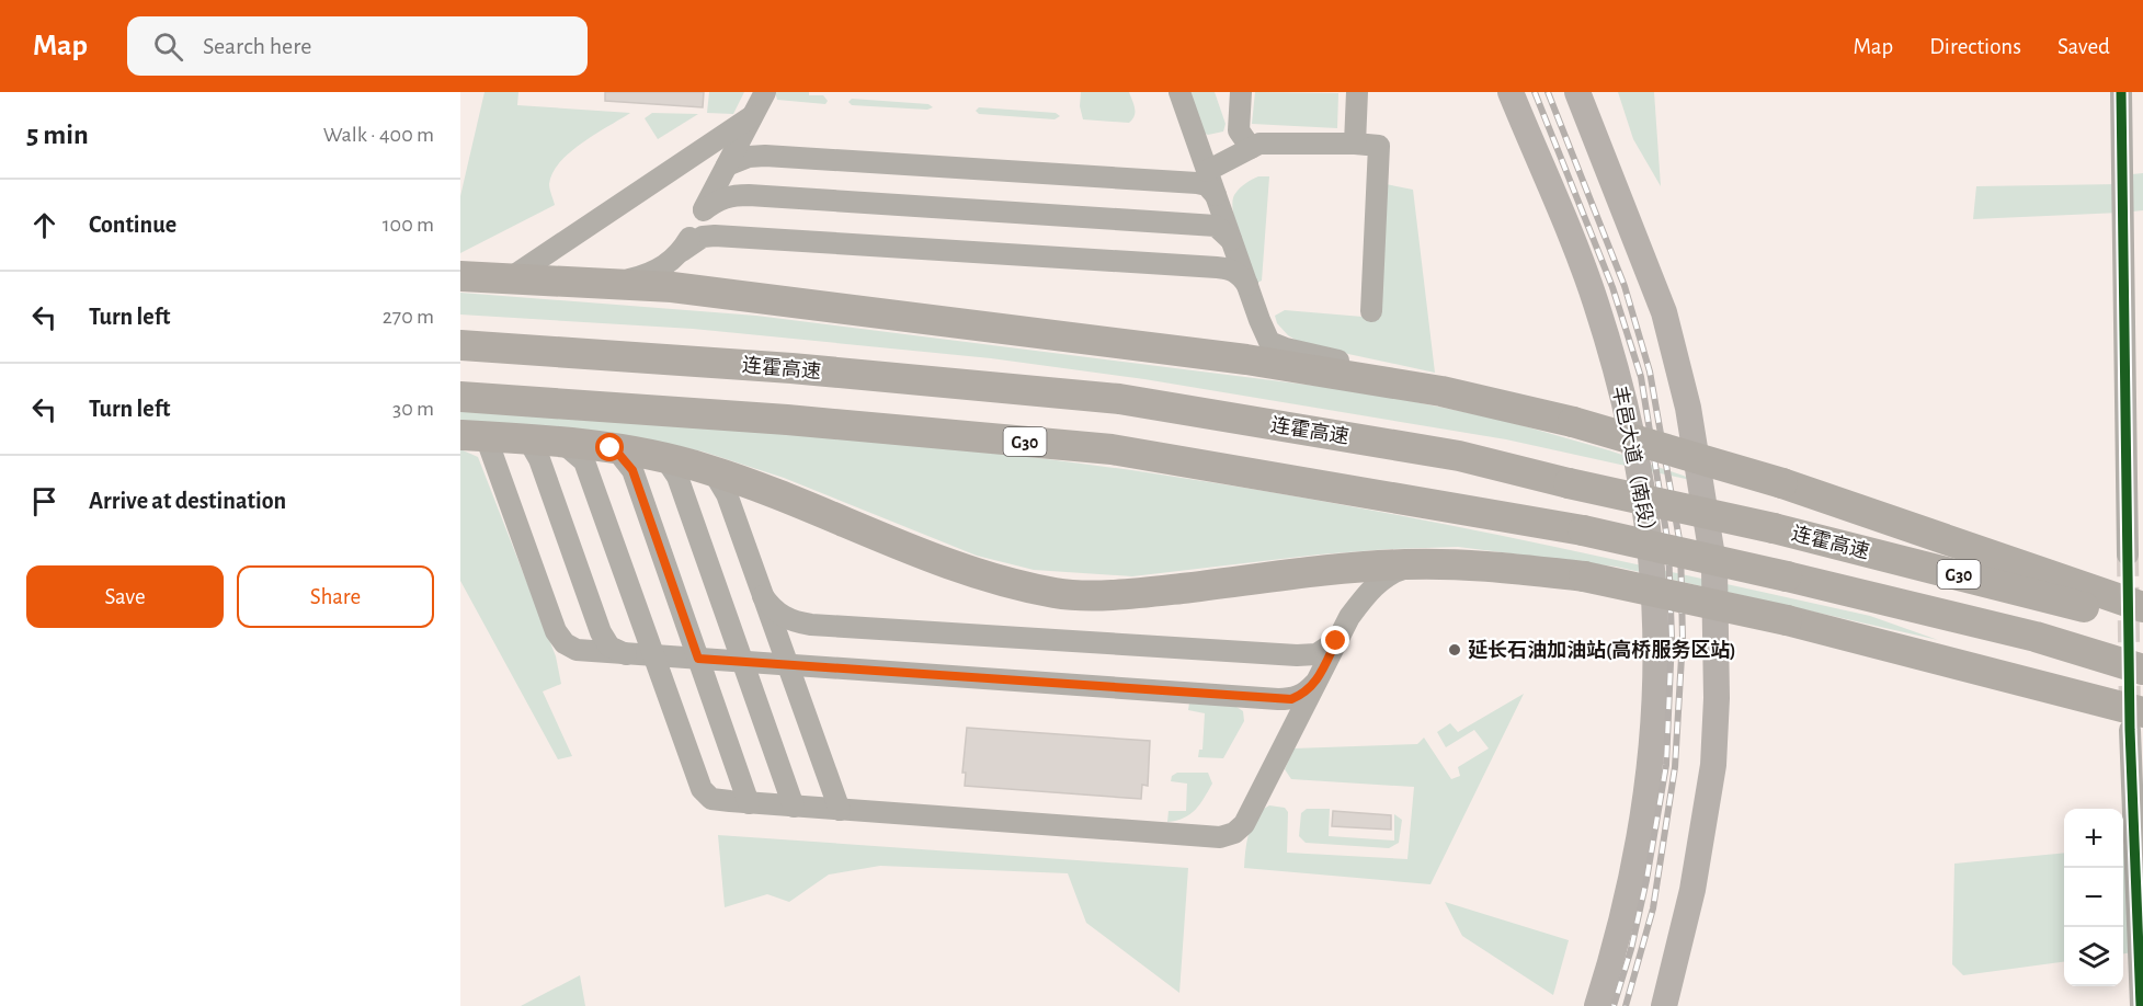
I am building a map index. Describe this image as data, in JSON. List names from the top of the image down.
{
  "streets": {
    "highway": ["连霍高速", "G30"],
    "main road": ["丰邑大道（南段）"]
  },
  "places": ["延长石油加油站(高桥服务区站)"],
  "page": {
    "header": "Map",
    "search": "Search here",
    "nav": ["Map", "Directions", "Saved"],
    "heading": ["5 min", "Walk · 400 m"],
    "list": [
      ["Continue", "100 m"],
      ["Turn left", "270 m"],
      ["Turn left", "30 m"],
      "Arrive at destination"
    ],
    "buttons": ["Save", "Share"],
    "map_buttons": ["+", "−"]
  }
}
